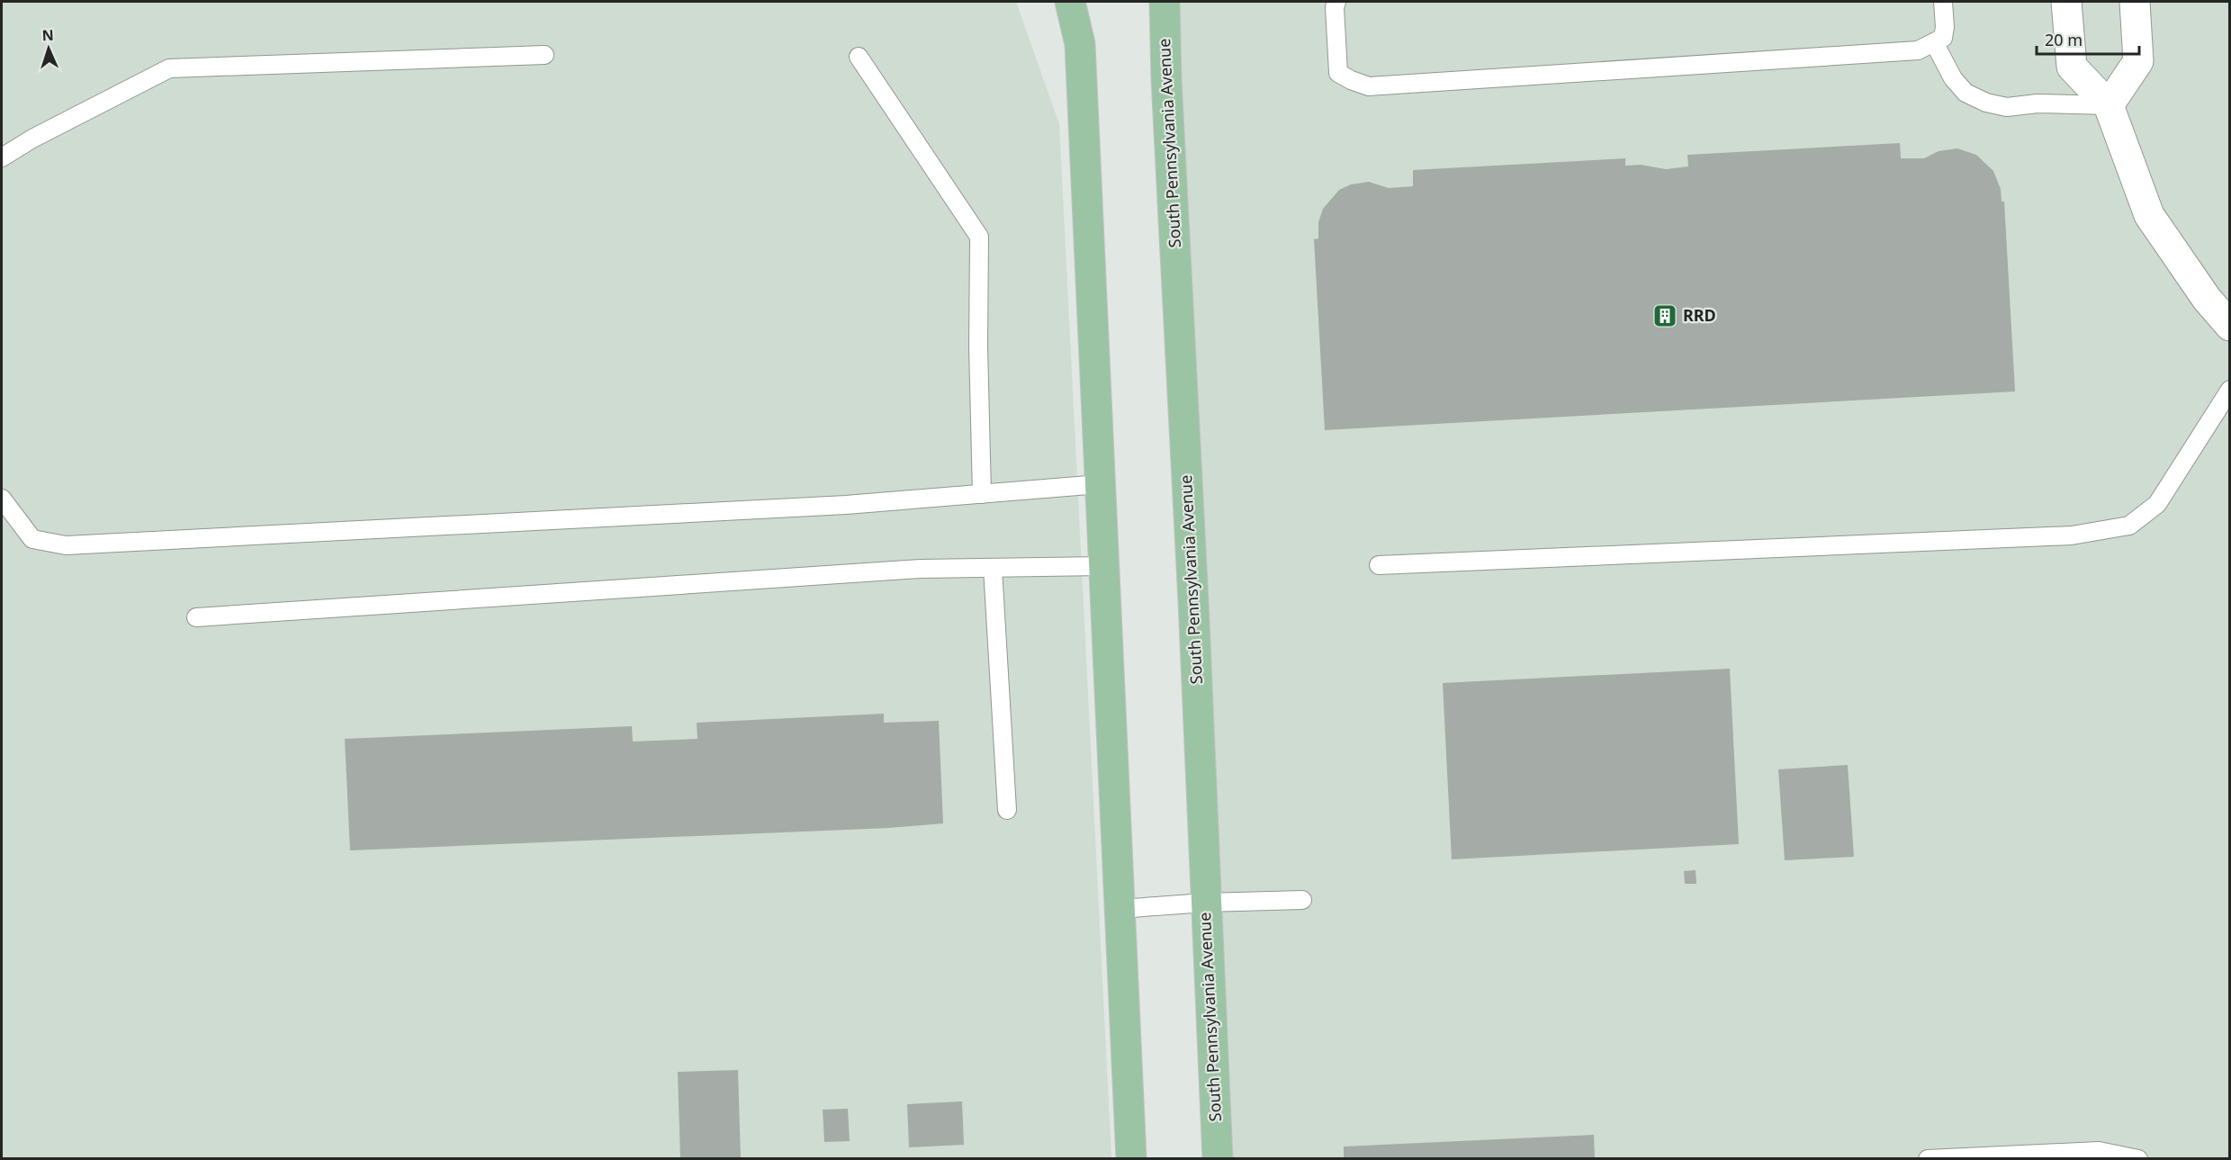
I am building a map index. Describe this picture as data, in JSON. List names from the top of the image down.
{
  "streets": {
    "main road": ["South Pennsylvania Avenue"]
  },
  "places": {
    "building": ["RRD"]
  },
  "scale_bar": "20 m",
  "north": "top"
}
